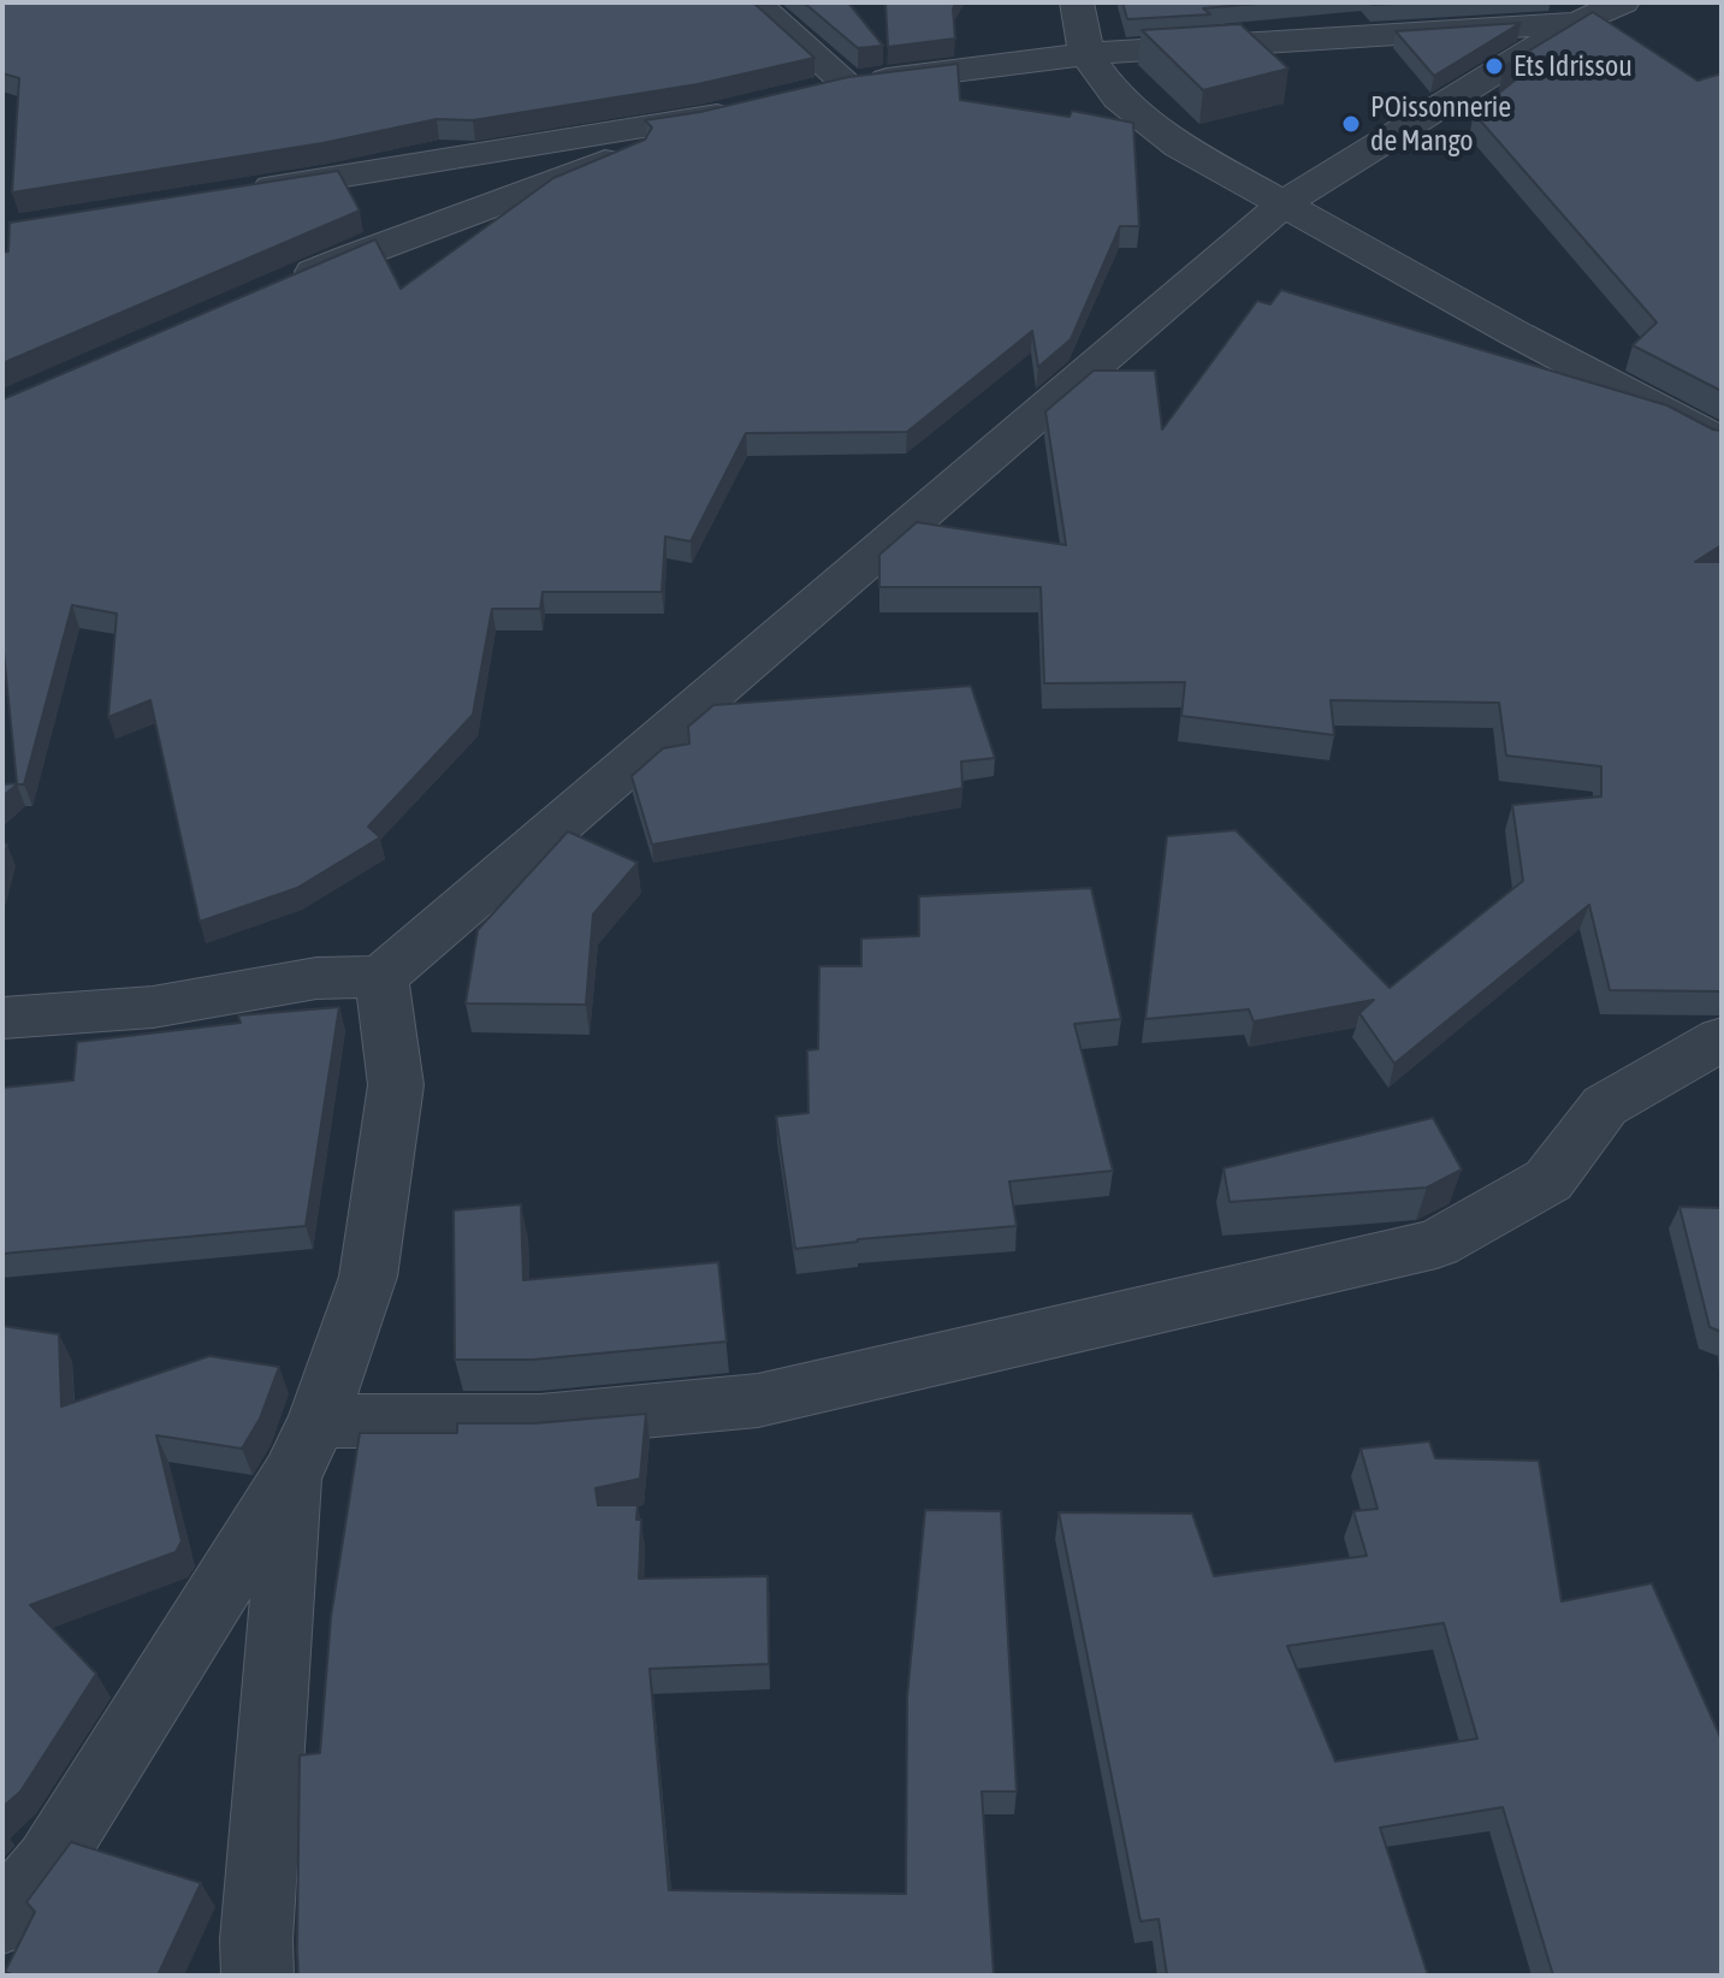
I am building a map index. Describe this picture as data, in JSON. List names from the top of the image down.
{
  "places": ["Ets Idrissou", "POissonnerie de Mango"]
}
